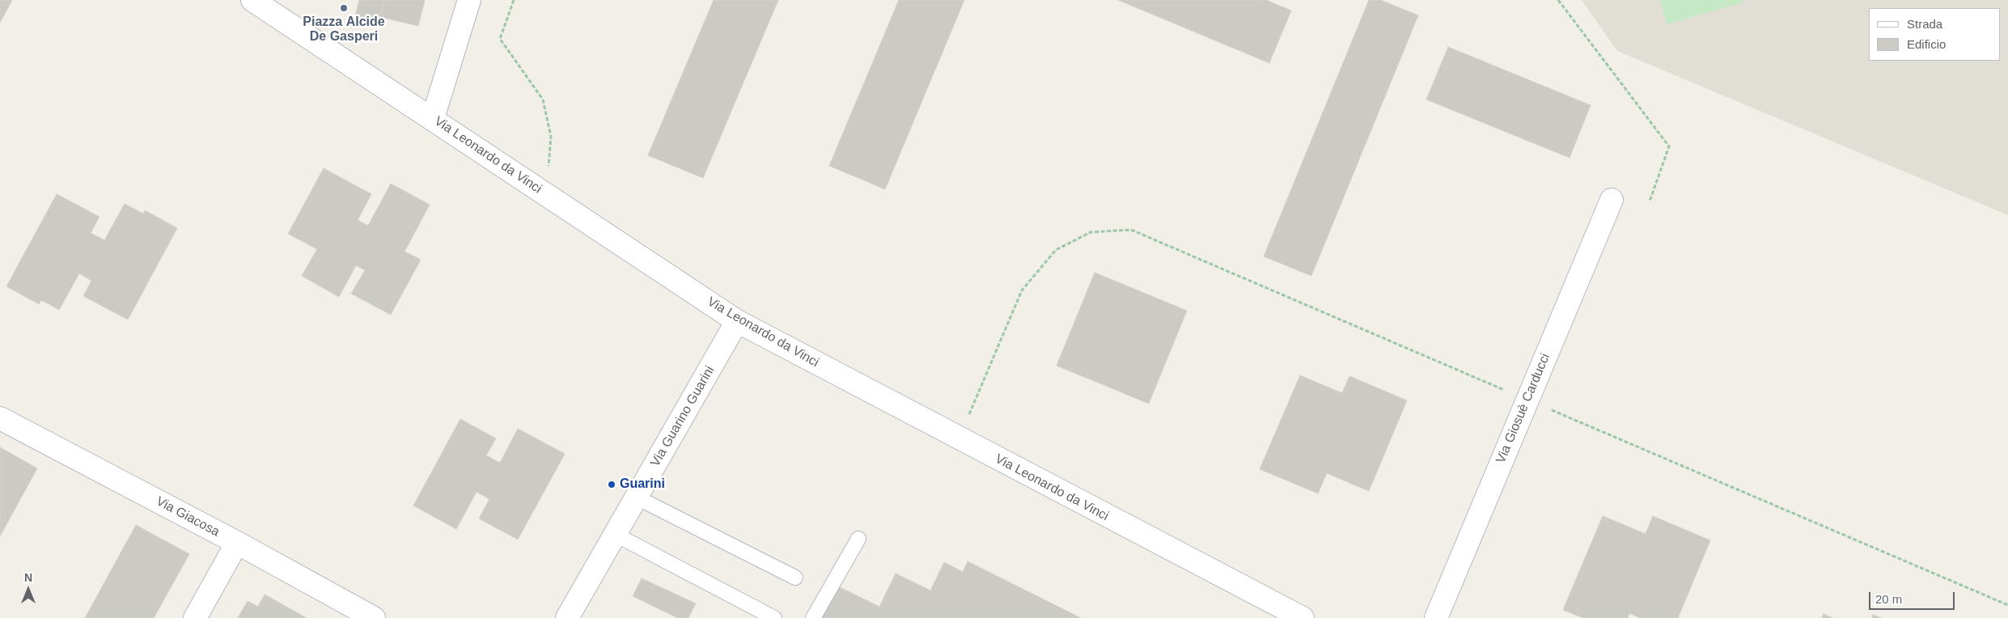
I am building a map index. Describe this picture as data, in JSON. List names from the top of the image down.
{
  "streets": {
    "street": [
      "Via Leonardo da Vinci",
      "Via Giosuè Carducci",
      "Via Guarino Guarini",
      "Via Giacosa"
    ]
  },
  "crossings": [
    ["Via Leonardo da Vinci", "Via Guarino Guarini"]
  ],
  "places": ["Piazza Alcide De Gasperi", "Guarini"],
  "legend": ["Strada", "Edificio"],
  "scale_bar": "20 m",
  "north": "top"
}
